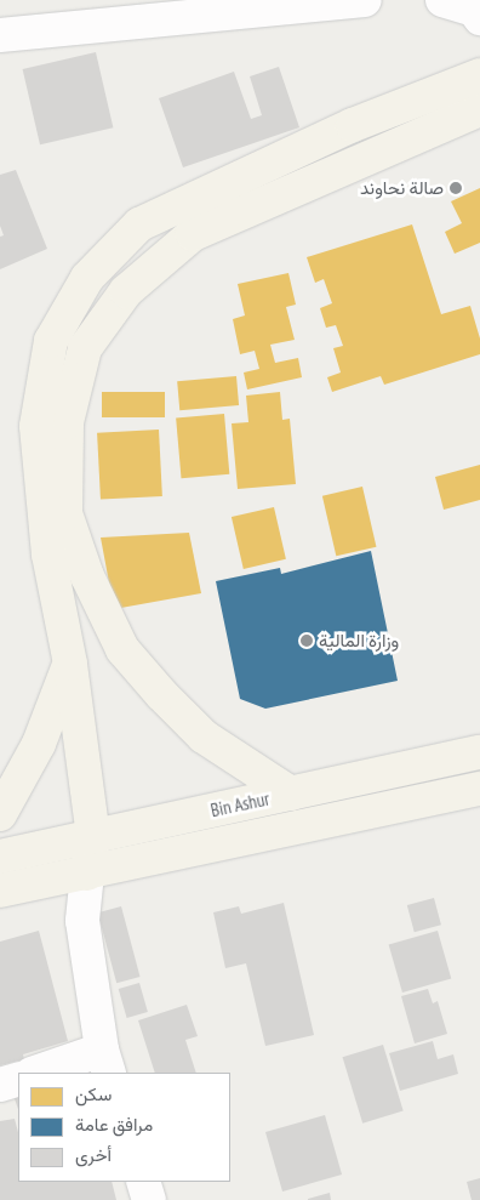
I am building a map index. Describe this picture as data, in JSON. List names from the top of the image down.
{
  "streets": {
    "main road": ["Bin Ashur"]
  },
  "places": ["صالة نحاوند", "وزارة المالية"],
  "legend": ["سكن", "مرافق عامة", "أخرى"]
}
